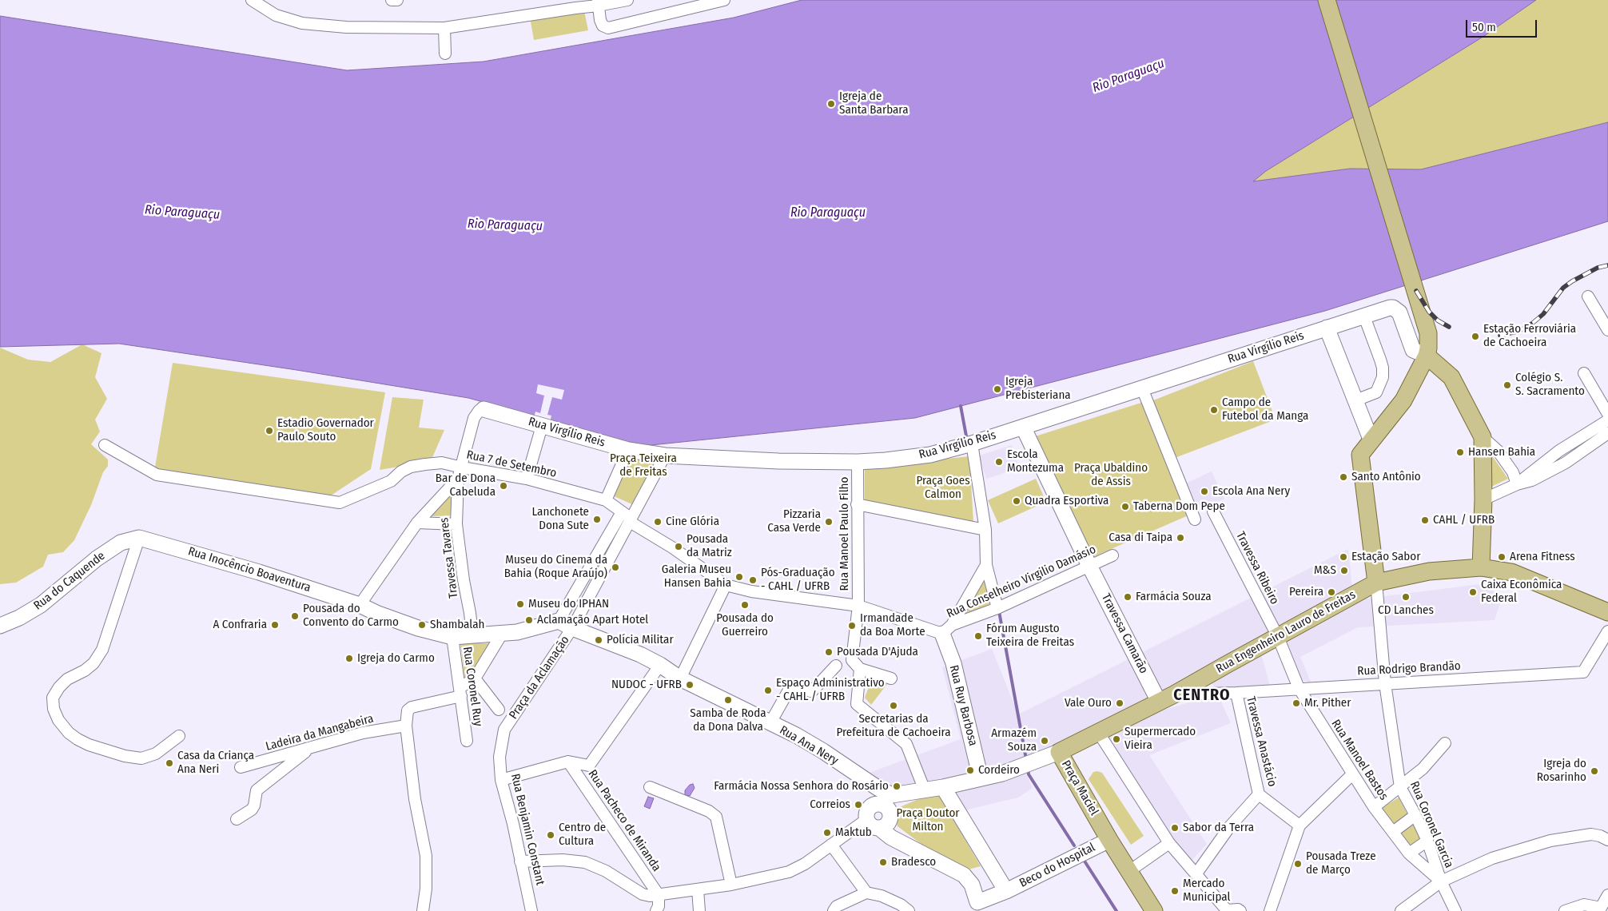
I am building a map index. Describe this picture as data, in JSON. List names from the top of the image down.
{
  "streets": {
    "main road": ["Rua Engenheiro Lauro de Freitas", "Praça Maciel"],
    "street": [
      "Rua Virgílio Reis",
      "Rua 7 de Setembro",
      "Rua Manoel Paulo Filho",
      "Travessa Tavares",
      "Travessa Ribeiro",
      "Rua Inocêncio Boaventura",
      "Rua do Caquende",
      "Rua Conselheiro Virgilio Damásio",
      "Travessa Camarão",
      "Rua Rodrigo Brandão",
      "Praça da Aclamação",
      "Rua Coronel Ruy",
      "Rua Ruy Barbosa",
      "Ladeira da Mangabeira",
      "Travessa Anastácio",
      "Rua Ana Nery",
      "Rua Manoel Bastos",
      "Rua Pacheco de Miranda",
      "Rua Coronel Garcia",
      "Rua Benjamin Constant",
      "Beco do Hospital"
    ]
  },
  "crossings": [
    ["Rua Virgílio Reis", "Rua Manoel Paulo Filho"],
    ["Rua Virgílio Reis", "Travessa Tavares"],
    ["Rua 7 de Setembro", "Travessa Tavares"],
    ["Travessa Tavares", "Praça da Aclamação"],
    ["Travessa Ribeiro", "Rua Engenheiro Lauro de Freitas"],
    ["Travessa Ribeiro", "Rua Manoel Bastos"],
    ["Rua Inocêncio Boaventura", "Rua do Caquende"],
    ["Rua Inocêncio Boaventura", "Praça da Aclamação"],
    ["Rua Inocêncio Boaventura", "Rua Coronel Ruy"],
    ["Rua Conselheiro Virgilio Damásio", "Travessa Camarão"],
    ["Rua Conselheiro Virgilio Damásio", "Rua Ruy Barbosa"],
    ["Rua Engenheiro Lauro de Freitas", "Travessa Camarão"],
    ["Rua Engenheiro Lauro de Freitas", "Rua Rodrigo Brandão"],
    ["Rua Engenheiro Lauro de Freitas", "Rua Manoel Bastos"],
    ["Rua Engenheiro Lauro de Freitas", "Praça Maciel"],
    ["Rua Engenheiro Lauro de Freitas", "Rua Coronel Garcia"],
    ["Travessa Camarão", "Praça Maciel"],
    ["Rua Rodrigo Brandão", "Travessa Anastácio"],
    ["Rua Rodrigo Brandão", "Rua Manoel Bastos"],
    ["Rua Rodrigo Brandão", "Rua Coronel Garcia"],
    ["Praça da Aclamação", "Rua Coronel Ruy"],
    ["Praça da Aclamação", "Rua Ana Nery"],
    ["Praça da Aclamação", "Rua Benjamin Constant"],
    ["Rua Manoel Bastos", "Rua Coronel Garcia"],
    ["Praça Maciel", "Beco do Hospital"]
  ],
  "districts": ["CENTRO"],
  "water": ["Rio Paraguaçu"],
  "parks": [
    "Praça Teixeira de Freitas",
    "Praça Ubaldino de Assis",
    "Praça Goes Calmon",
    "Praça Doutor Milton"
  ],
  "places": [
    "Igreja de Santa Barbara",
    "Estação Ferroviária de Cachoeira",
    "Colégio S. S. Sacramento",
    "Igreja Prebisteriana",
    "Campo de Futebol da Manga",
    "Estadio Governador Paulo Souto",
    "Hansen Bahia",
    "Escola Montezuma",
    "Santo Antônio",
    "Bar de Dona Cabeluda",
    "Escola Ana Nery",
    "Quadra Esportiva",
    "Taberna Dom Pepe",
    "Lanchonete Dona Sute",
    "CAHL / UFRB",
    "Cine Glória",
    "Pizzaria Casa Verde",
    "Casa di Taipa",
    "Pousada da Matriz",
    "Estação Sabor",
    "Arena Fitness",
    "Museu do Cinema da Bahia (Roque Araújo)",
    "M&S",
    "Galeria Museu Hansen Bahia",
    "Pós-Graduação - CAHL / UFRB",
    "Pereira",
    "Caixa Econômica Federal",
    "Farmácia Souza",
    "CD Lanches",
    "Museu do IPHAN",
    "Pousada do Guerreiro",
    "Pousada do Convento do Carmo",
    "Aclamação Apart Hotel",
    "A Confraria",
    "Shambalah",
    "Irmandade da Boa Morte",
    "Fórum Augusto Teixeira de Freitas",
    "Polícia Militar",
    "Pousada D'Ajuda",
    "Igreja do Carmo",
    "NUDOC - UFRB",
    "Espaço Administrativo - CAHL / UFRB",
    "Samba de Roda da Dona Dalva",
    "Vale Ouro",
    "Mr. Pither",
    "Secretarias da Prefeitura de Cachoeira",
    "Supermercado Vieira",
    "Armazém Souza",
    "Casa da Criança Ana Neri",
    "Cordeiro",
    "Igreja do Rosarinho",
    "Farmácia Nossa Senhora do Rosário",
    "Correios",
    "Sabor da Terra",
    "Maktub",
    "Centro de Cultura",
    "Bradesco",
    "Pousada Treze de Março",
    "Mercado Municipal"
  ],
  "scale_bar": "50 m"
}
